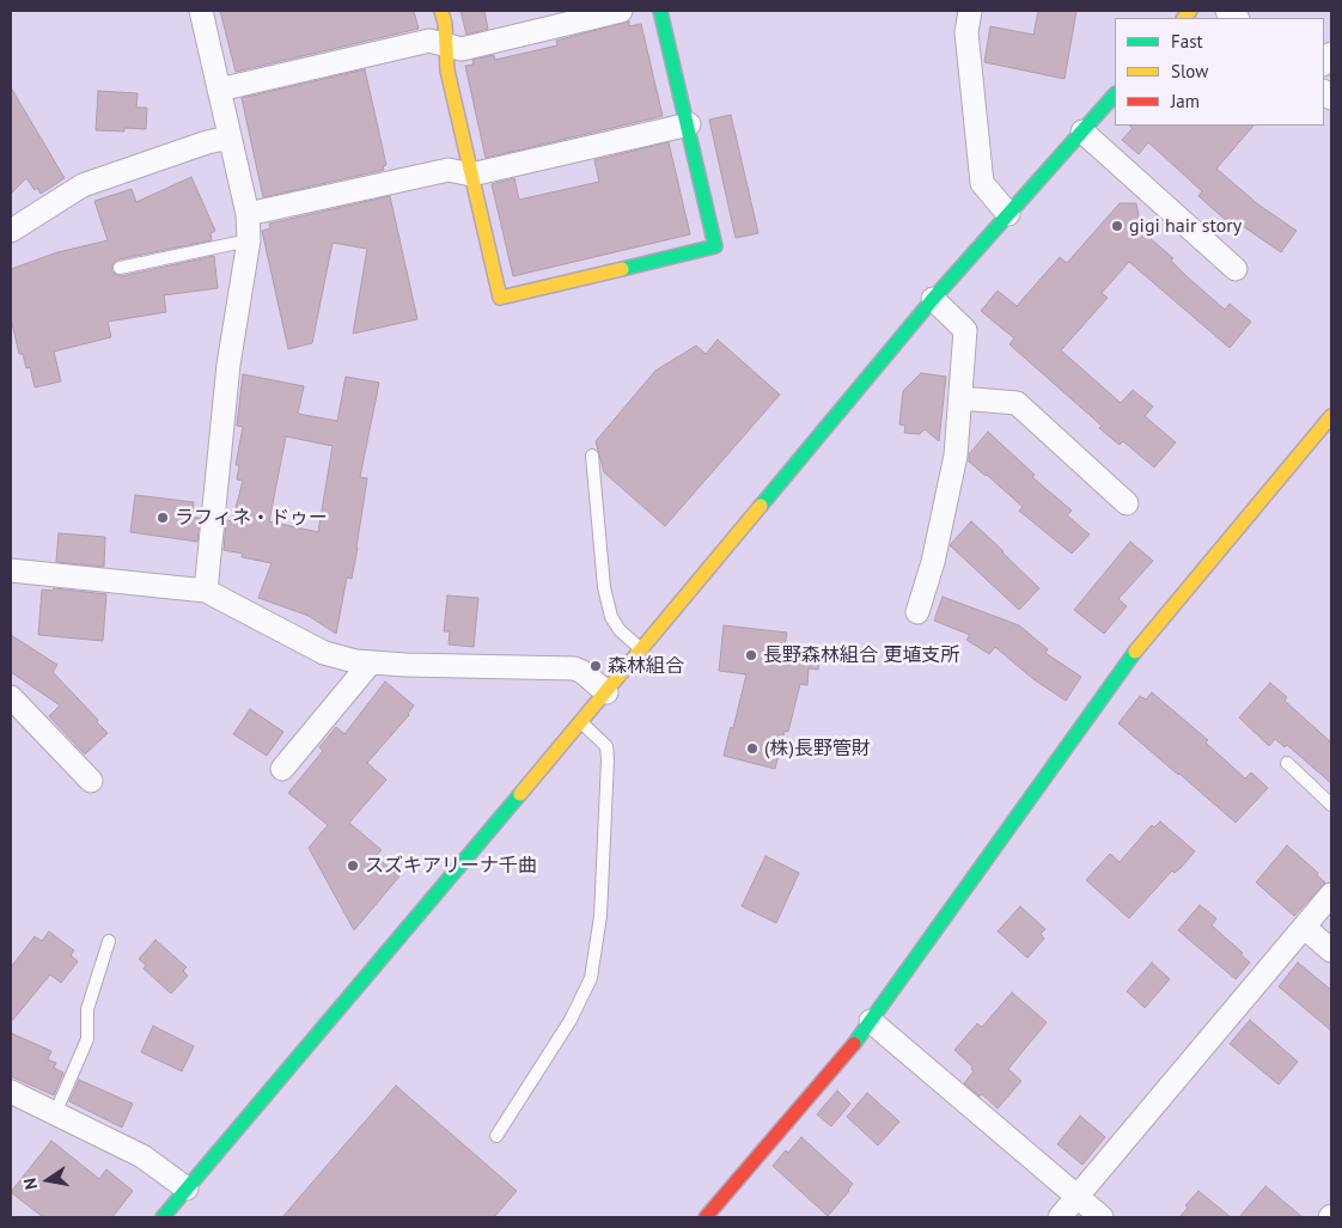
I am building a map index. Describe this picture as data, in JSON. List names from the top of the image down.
{
  "places": [
    "gigi hair story",
    "ラフィネ・ドゥー",
    "長野森林組合 更埴支所",
    "森林組合",
    "(株)長野管財",
    "スズキアリーナ千曲"
  ],
  "legend": ["Fast", "Slow", "Jam"],
  "north": "left"
}
